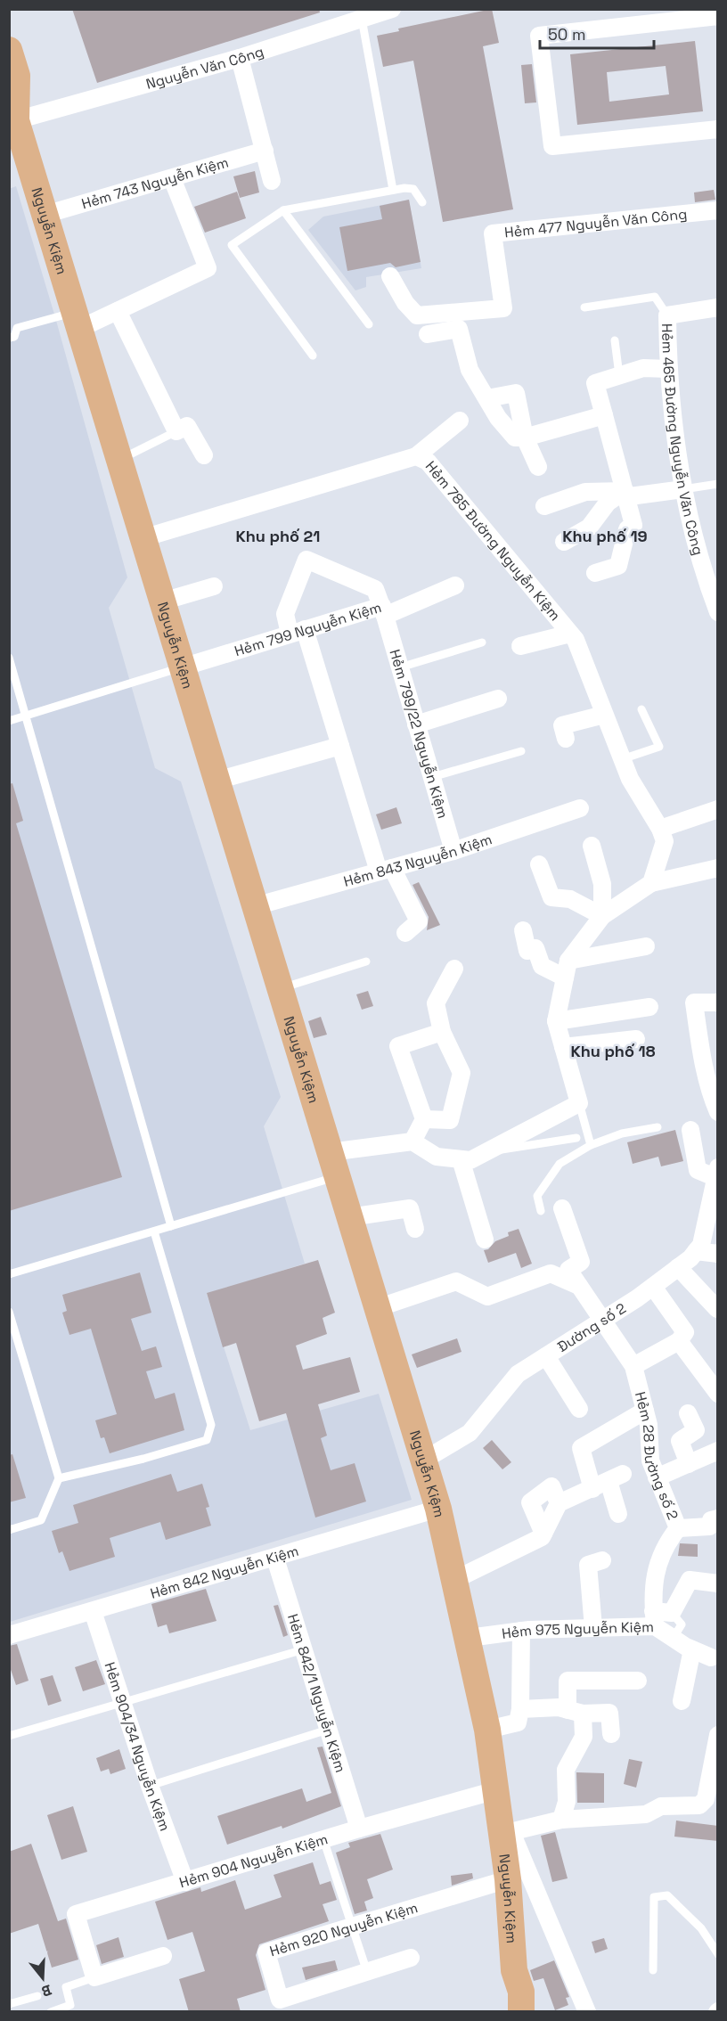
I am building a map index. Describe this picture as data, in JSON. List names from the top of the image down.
{
  "streets": {
    "main road": ["Nguyễn Kiệm"],
    "street": [
      "Nguyễn Văn Công",
      "Hẻm 743 Nguyễn Kiệm",
      "Hẻm 477 Nguyễn Văn Công",
      "Hẻm 465 Đường Nguyễn Văn Công",
      "Hẻm 785 Đường Nguyễn Kiệm",
      "Hẻm 799 Nguyễn Kiệm",
      "Hẻm 799/22 Nguyễn Kiệm",
      "Hẻm 843 Nguyễn Kiệm",
      "Đường số 2",
      "Hẻm 28 Đường số 2",
      "Hẻm 842 Nguyễn Kiệm",
      "Hẻm 975 Nguyễn Kiệm",
      "Hẻm 842/1 Nguyễn Kiệm",
      "Hẻm 904/34 Nguyễn Kiệm",
      "Hẻm 904 Nguyễn Kiệm",
      "Hẻm 920 Nguyễn Kiệm"
    ]
  },
  "crossings": [
    ["Nguyễn Văn Công", "Nguyễn Kiệm"],
    ["Hẻm 743 Nguyễn Kiệm", "Nguyễn Kiệm"],
    ["Nguyễn Kiệm", "Hẻm 785 Đường Nguyễn Kiệm"],
    ["Nguyễn Kiệm", "Hẻm 799 Nguyễn Kiệm"],
    ["Nguyễn Kiệm", "Hẻm 843 Nguyễn Kiệm"],
    ["Nguyễn Kiệm", "Đường số 2"],
    ["Nguyễn Kiệm", "Hẻm 842 Nguyễn Kiệm"],
    ["Nguyễn Kiệm", "Hẻm 975 Nguyễn Kiệm"],
    ["Nguyễn Kiệm", "Hẻm 904 Nguyễn Kiệm"],
    ["Nguyễn Kiệm", "Hẻm 920 Nguyễn Kiệm"],
    ["Hẻm 799 Nguyễn Kiệm", "Hẻm 799/22 Nguyễn Kiệm"],
    ["Hẻm 799/22 Nguyễn Kiệm", "Hẻm 843 Nguyễn Kiệm"],
    ["Đường số 2", "Hẻm 28 Đường số 2"],
    ["Hẻm 28 Đường số 2", "Hẻm 975 Nguyễn Kiệm"],
    ["Hẻm 842 Nguyễn Kiệm", "Hẻm 842/1 Nguyễn Kiệm"],
    ["Hẻm 842 Nguyễn Kiệm", "Hẻm 904/34 Nguyễn Kiệm"],
    ["Hẻm 842/1 Nguyễn Kiệm", "Hẻm 904 Nguyễn Kiệm"],
    ["Hẻm 904/34 Nguyễn Kiệm", "Hẻm 904 Nguyễn Kiệm"]
  ],
  "districts": ["Khu phố 21", "Khu phố 19", "Khu phố 18"],
  "scale_bar": "50 m",
  "north": "bottom"
}
